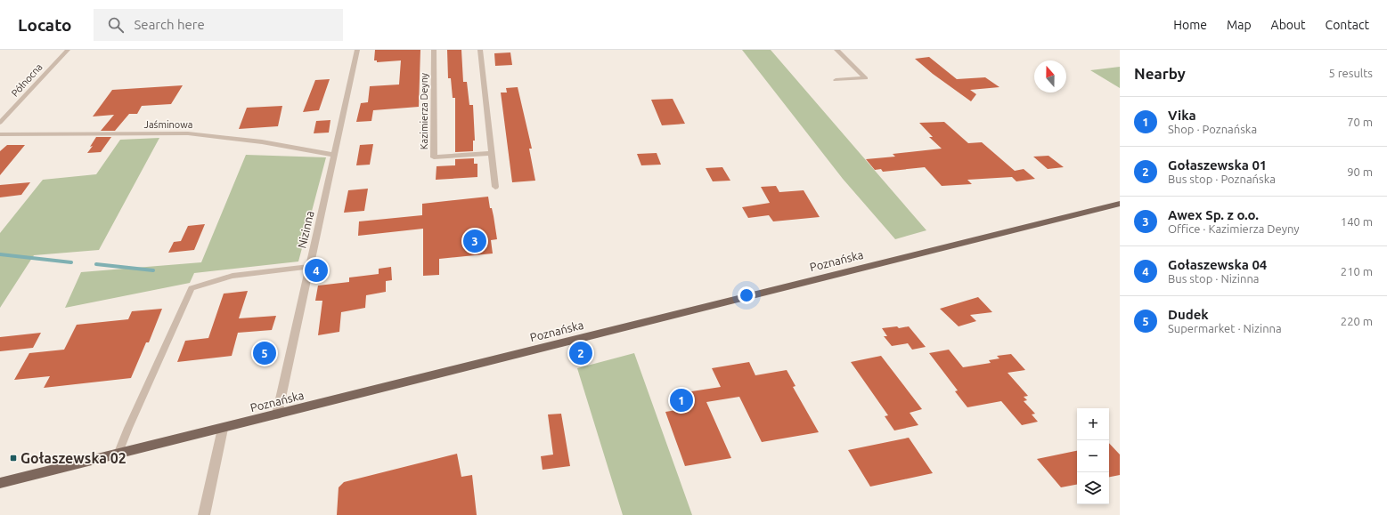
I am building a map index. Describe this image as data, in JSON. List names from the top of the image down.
{
  "streets": {
    "main road": ["Poznańska"],
    "street": ["Kazimierza Deyny", "Jaśminowa", "Nizinna"],
    "lane": ["Północna"]
  },
  "crossings": [
    ["Jaśminowa", "Nizinna"],
    ["Nizinna", "Poznańska"]
  ],
  "places": {
    "transit": ["Gołaszewska 02"]
  },
  "north": "top",
  "page": {
    "header": "Locato",
    "search": "Search here",
    "nav": [
      "Home",
      "Map",
      "About",
      "Contact"
    ],
    "heading": ["Nearby", "5 results"],
    "list": [
      {
        "mark": "1",
        "name": "Vika",
        "note": "Shop · Poznańska",
        "value": "70 m"
      },
      {
        "mark": "2",
        "name": "Gołaszewska 01",
        "note": "Bus stop · Poznańska",
        "value": "90 m"
      },
      {
        "mark": "3",
        "name": "Awex Sp. z o.o.",
        "note": "Office · Kazimierza Deyny",
        "value": "140 m"
      },
      {
        "mark": "4",
        "name": "Gołaszewska 04",
        "note": "Bus stop · Nizinna",
        "value": "210 m"
      },
      {
        "mark": "5",
        "name": "Dudek",
        "note": "Supermarket · Nizinna",
        "value": "220 m"
      }
    ],
    "pins": [
      "3",
      "4",
      "2",
      "5",
      "1"
    ],
    "map_buttons": ["+", "−"]
  }
}
